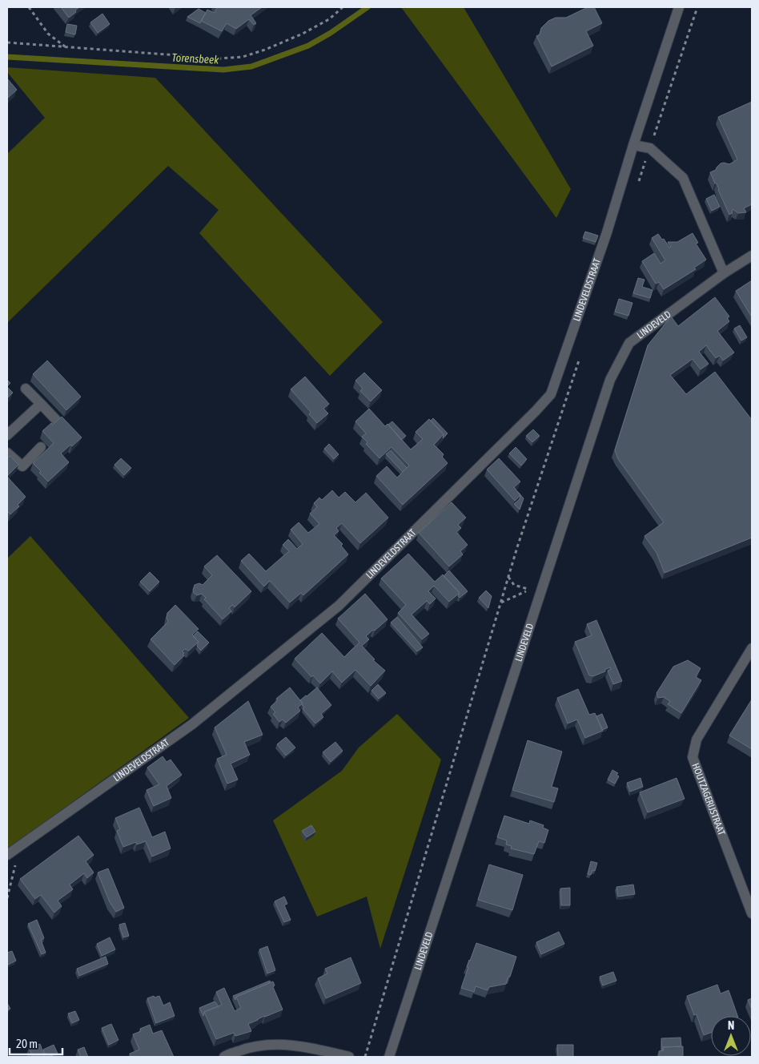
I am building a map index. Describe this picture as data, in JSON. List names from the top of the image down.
{
  "streets": {
    "street": ["LINDEVELDSTRAAT", "LINDEVELD", "HOUTZAGERIJSTRAAT"]
  },
  "water": ["Torensbeek"],
  "scale_bar": "20 m",
  "north": "top"
}
